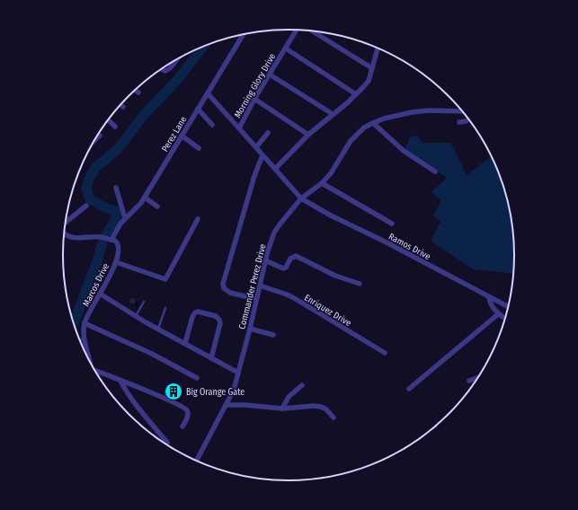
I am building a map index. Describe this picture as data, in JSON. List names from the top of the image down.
{
  "streets": {
    "street": [
      "Morning Glory Drive",
      "Perez Lane",
      "Ramos Drive",
      "Marcos Drive",
      "Commander Perez Drive",
      "Enriquez Drive"
    ]
  },
  "crossings": [
    ["Morning Glory Drive", "Ramos Drive"],
    ["Morning Glory Drive", "Commander Perez Drive"],
    ["Perez Lane", "Marcos Drive"],
    ["Ramos Drive", "Commander Perez Drive"],
    ["Commander Perez Drive", "Enriquez Drive"]
  ],
  "places": {
    "building": ["Big Orange Gate"]
  }
}
